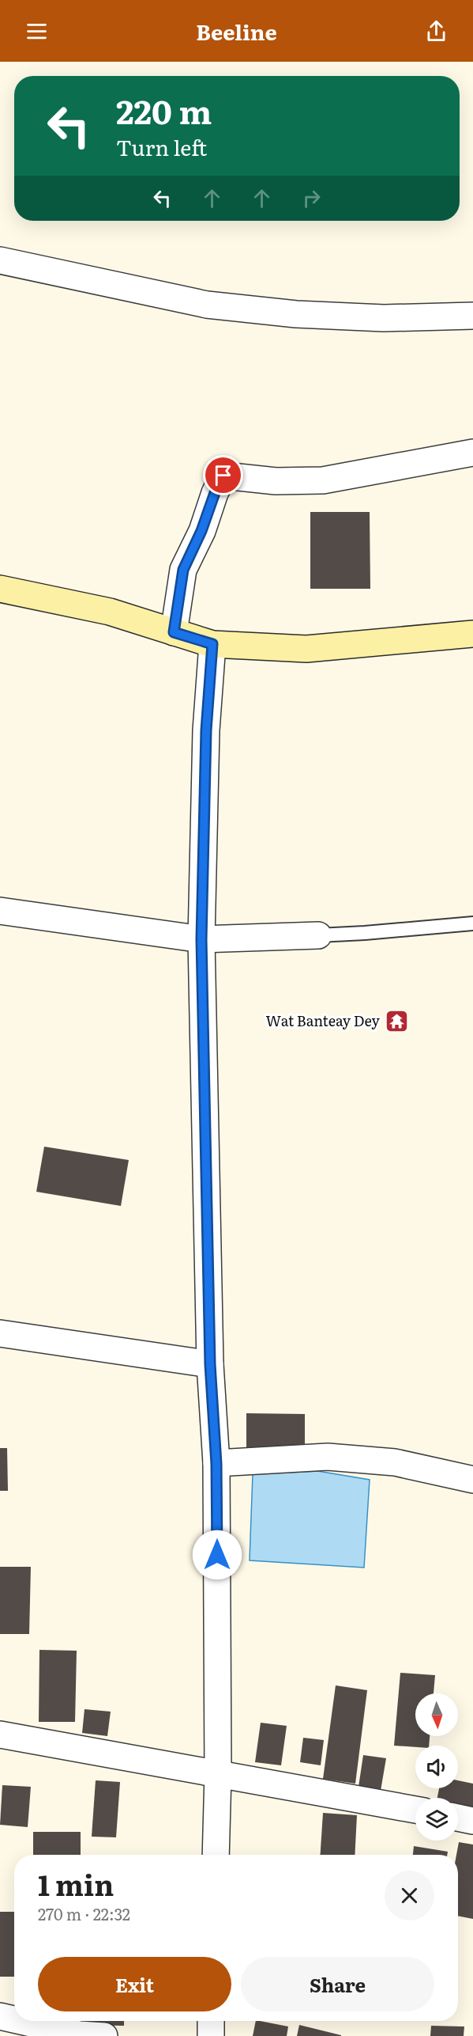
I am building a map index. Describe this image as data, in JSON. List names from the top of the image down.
{
  "places": {
    "temple": ["Wat Banteay Dey"]
  },
  "north": "bottom",
  "page": {
    "header": "Beeline",
    "turn": ["220 m", "Turn left"],
    "heading": ["1 min", "270 m · 22:32"],
    "buttons": ["Exit", "Share"]
  }
}
